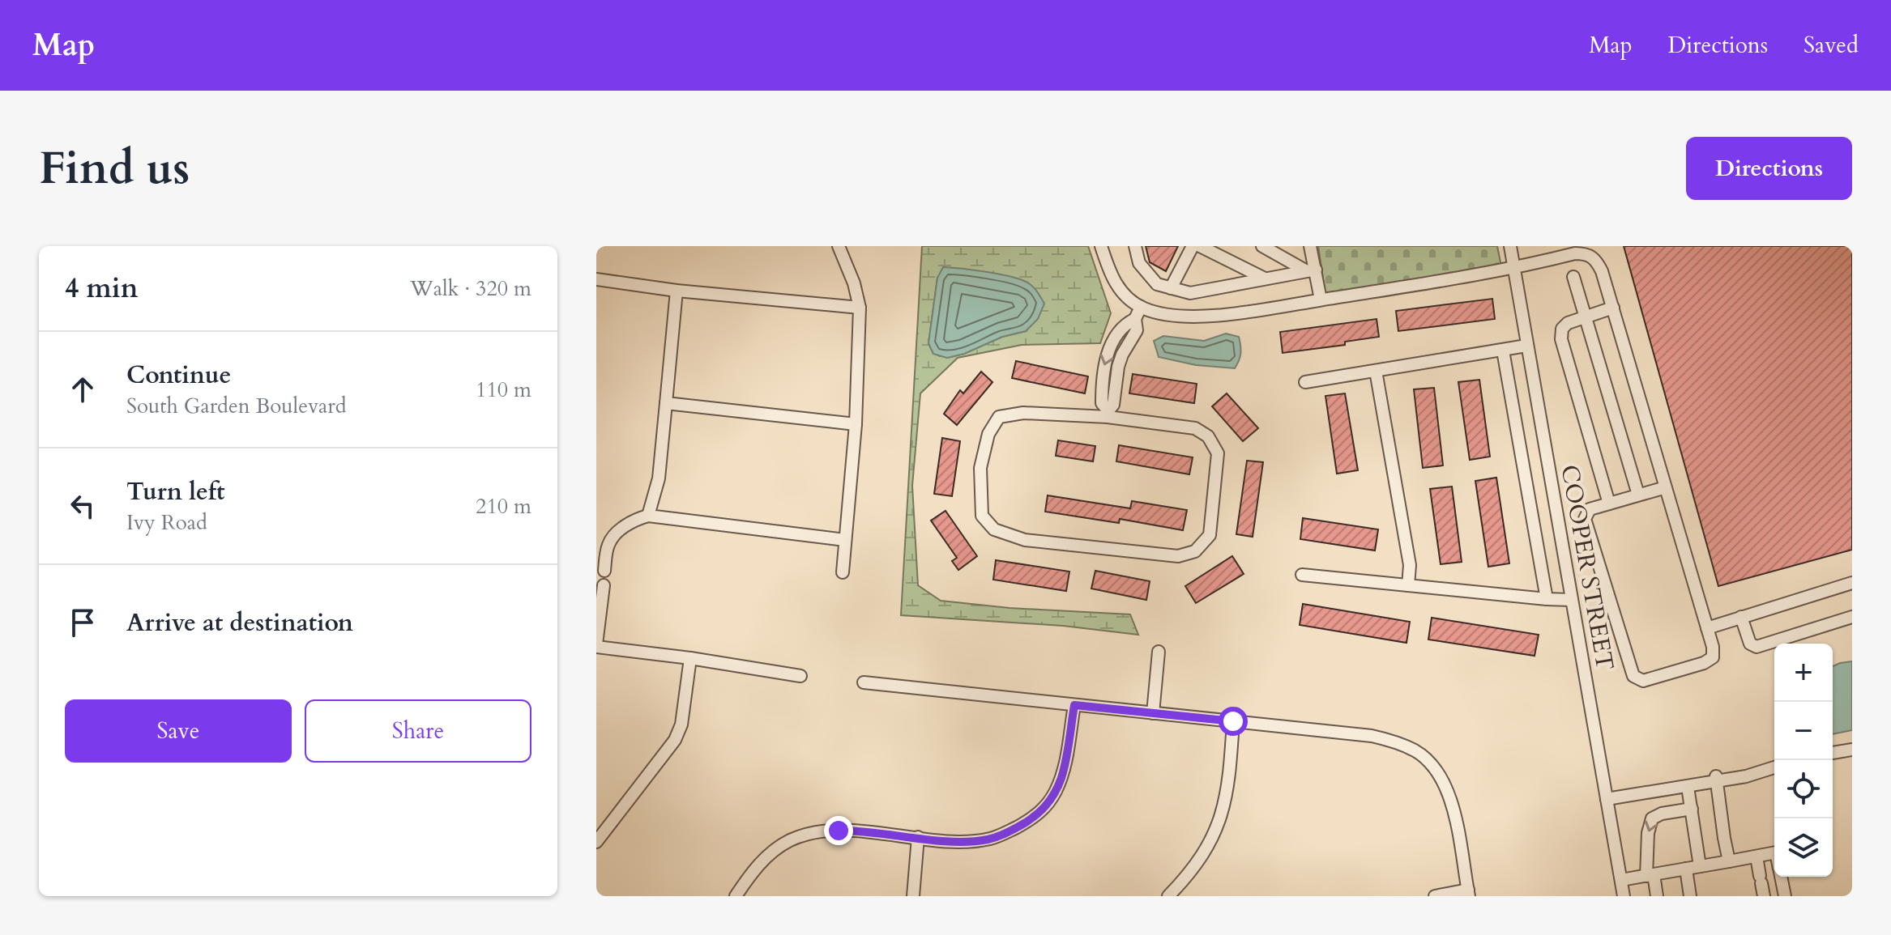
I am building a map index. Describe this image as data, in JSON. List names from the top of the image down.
{
  "streets": {
    "street": ["COOPER STREET"]
  },
  "page": {
    "header": "Map",
    "nav": ["Map", "Directions", "Saved"],
    "buttons": [
      "Directions",
      ["Save", "Share"]
    ],
    "title": "Find us",
    "heading": ["4 min", "Walk · 320 m"],
    "list": [
      ["Continue", "South Garden Boulevard", "110 m"],
      ["Turn left", "Ivy Road", "210 m"],
      "Arrive at destination"
    ],
    "map_buttons": ["+", "−"]
  }
}
